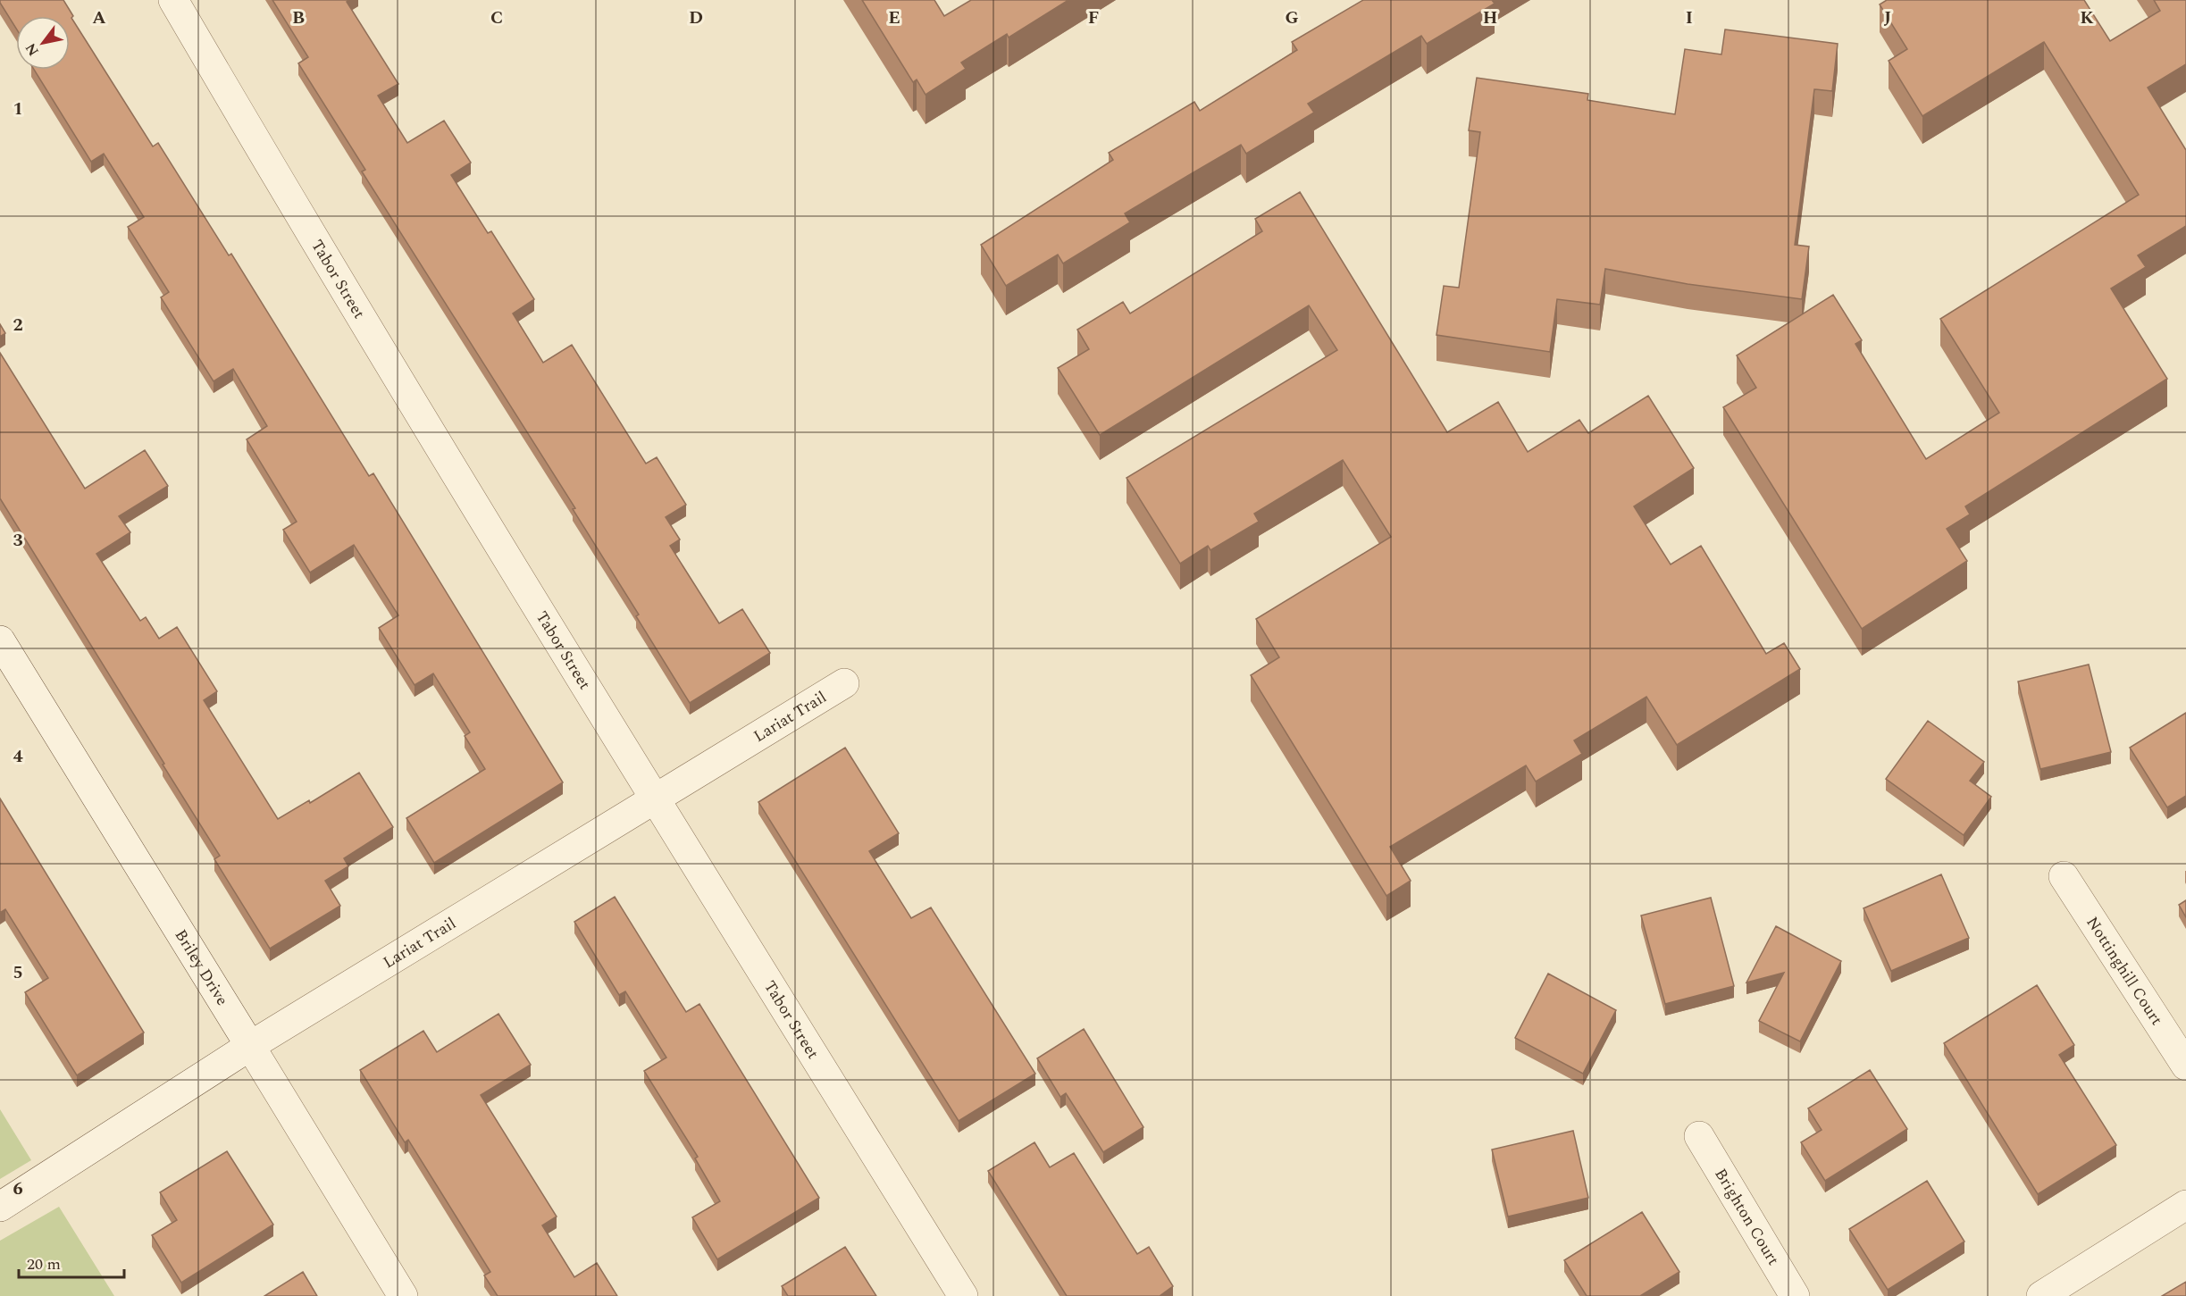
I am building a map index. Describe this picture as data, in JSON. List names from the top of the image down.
{
  "streets": {
    "street": [
      "Tabor Street",
      "Lariat Trail",
      "Briley Drive",
      "Nottinghill Court",
      "Brighton Court"
    ]
  },
  "crossings": [
    ["Tabor Street", "Lariat Trail"],
    ["Lariat Trail", "Briley Drive"]
  ],
  "scale_bar": "20 m",
  "north": "bottom left",
  "grid": {
    "columns": [
      "A",
      "B",
      "C",
      "D",
      "E",
      "F",
      "G",
      "H",
      "I",
      "J",
      "K"
    ],
    "rows": [
      "1",
      "2",
      "3",
      "4",
      "5",
      "6"
    ]
  }
}
